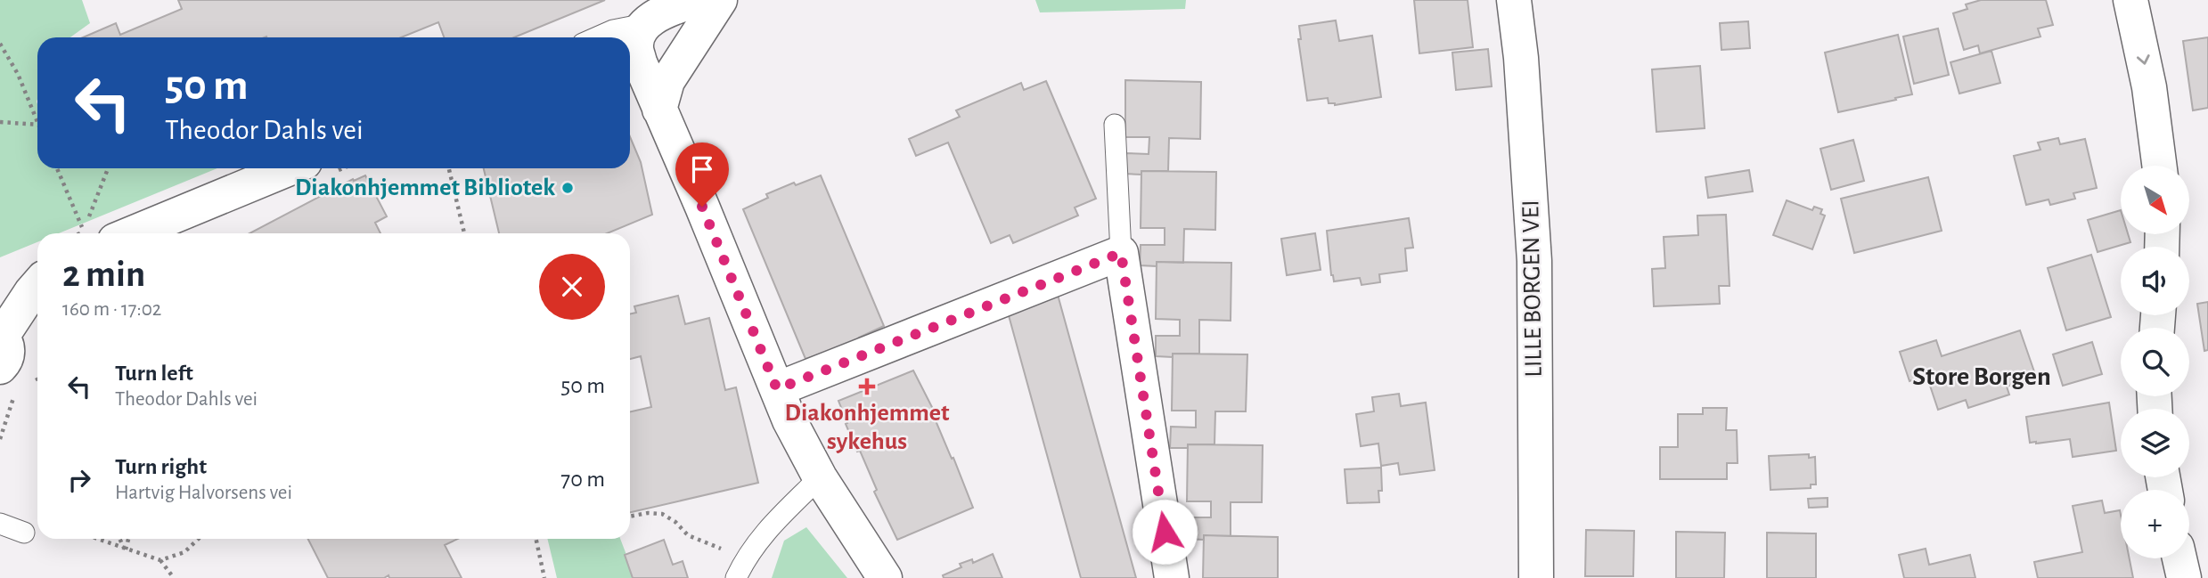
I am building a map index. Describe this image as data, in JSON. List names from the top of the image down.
{
  "streets": {
    "street": ["LILLE BORGEN VEI"]
  },
  "districts": ["Store Borgen"],
  "places": {
    "other": ["Diakonhjemmet Bibliotek"],
    "health": ["Diakonhjemmet sykehus"]
  },
  "north": "bottom right",
  "page": {
    "turn": ["50 m", "Theodor Dahls vei"],
    "map_buttons": "+",
    "heading": ["2 min", "160 m · 17:02"],
    "list": [
      {
        "name": "Turn left",
        "note": "Theodor Dahls vei",
        "value": "50 m"
      },
      {
        "name": "Turn right",
        "note": "Hartvig Halvorsens vei",
        "value": "70 m"
      }
    ]
  }
}
